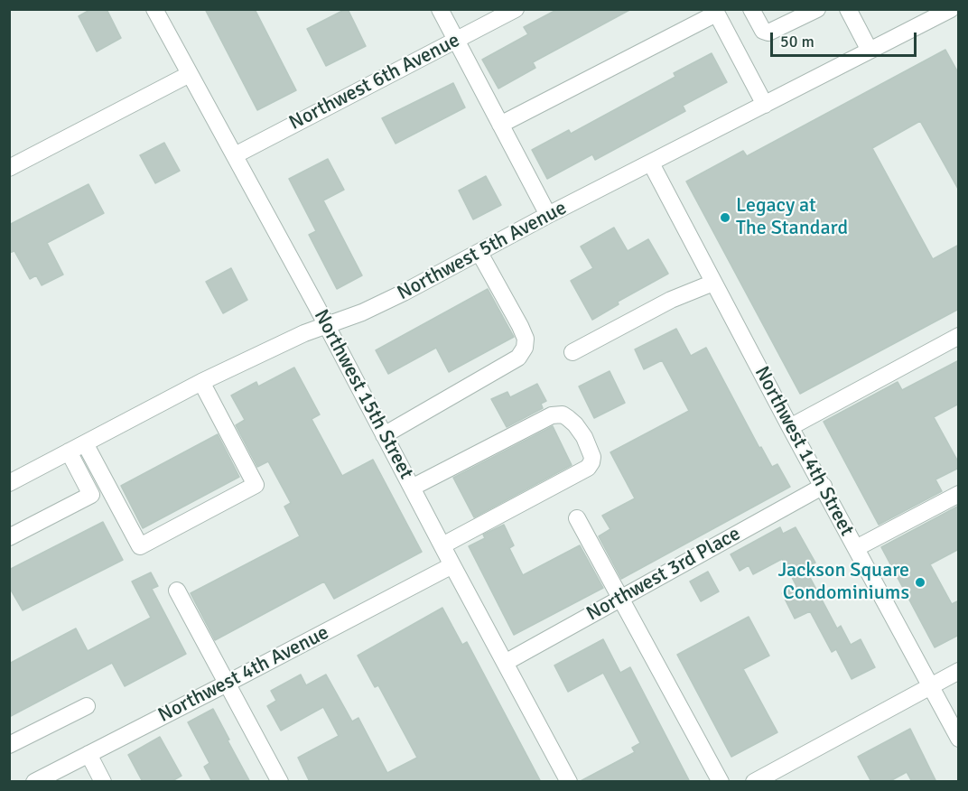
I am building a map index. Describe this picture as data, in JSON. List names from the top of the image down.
{
  "streets": {
    "street": [
      "Northwest 6th Avenue",
      "Northwest 5th Avenue",
      "Northwest 15th Street",
      "Northwest 14th Street",
      "Northwest 3rd Place",
      "Northwest 4th Avenue"
    ]
  },
  "crossings": [
    ["Northwest 6th Avenue", "Northwest 15th Street"],
    ["Northwest 5th Avenue", "Northwest 15th Street"],
    ["Northwest 5th Avenue", "Northwest 14th Street"],
    ["Northwest 15th Street", "Northwest 3rd Place"],
    ["Northwest 15th Street", "Northwest 4th Avenue"],
    ["Northwest 14th Street", "Northwest 3rd Place"]
  ],
  "places": ["Legacy at The Standard", "Jackson Square Condominiums"],
  "scale_bar": "50 m"
}
